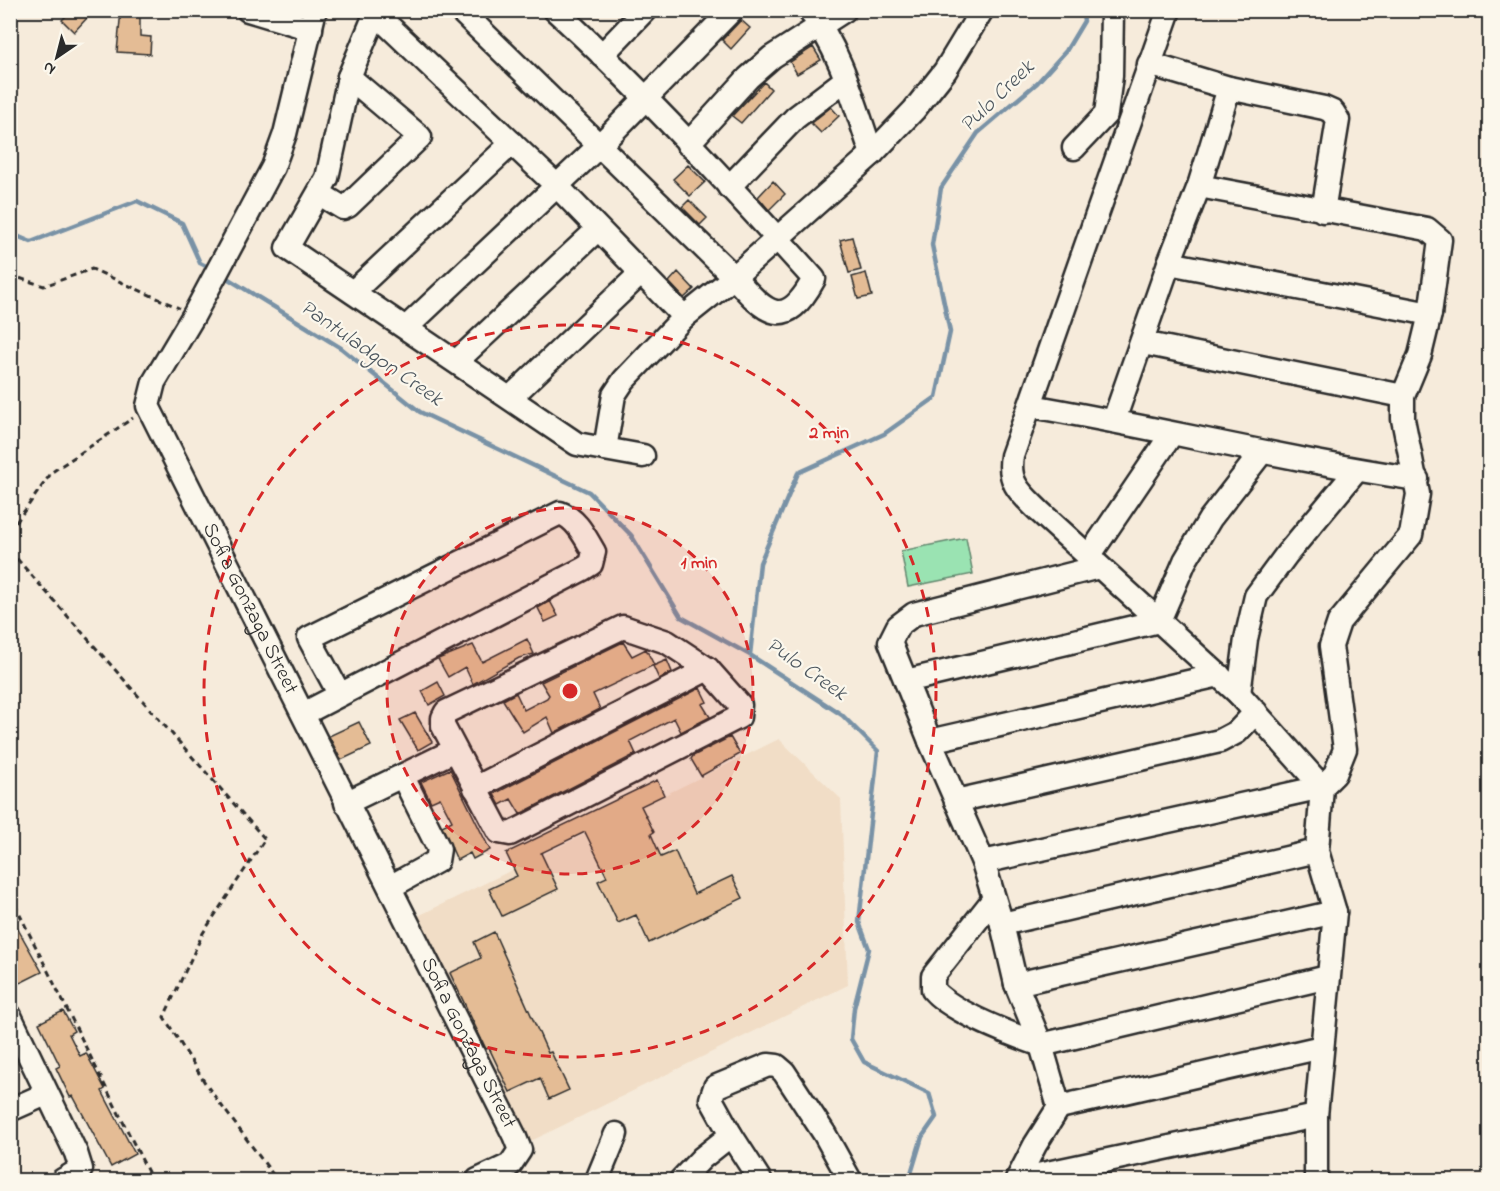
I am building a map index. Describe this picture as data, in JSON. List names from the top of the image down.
{
  "streets": {
    "street": ["Sofia Gonzaga Street"]
  },
  "water": ["Pulo Creek", "Pantuladgon Creek"],
  "north": "bottom left",
  "rings": ["2 min", "1 min"]
}
